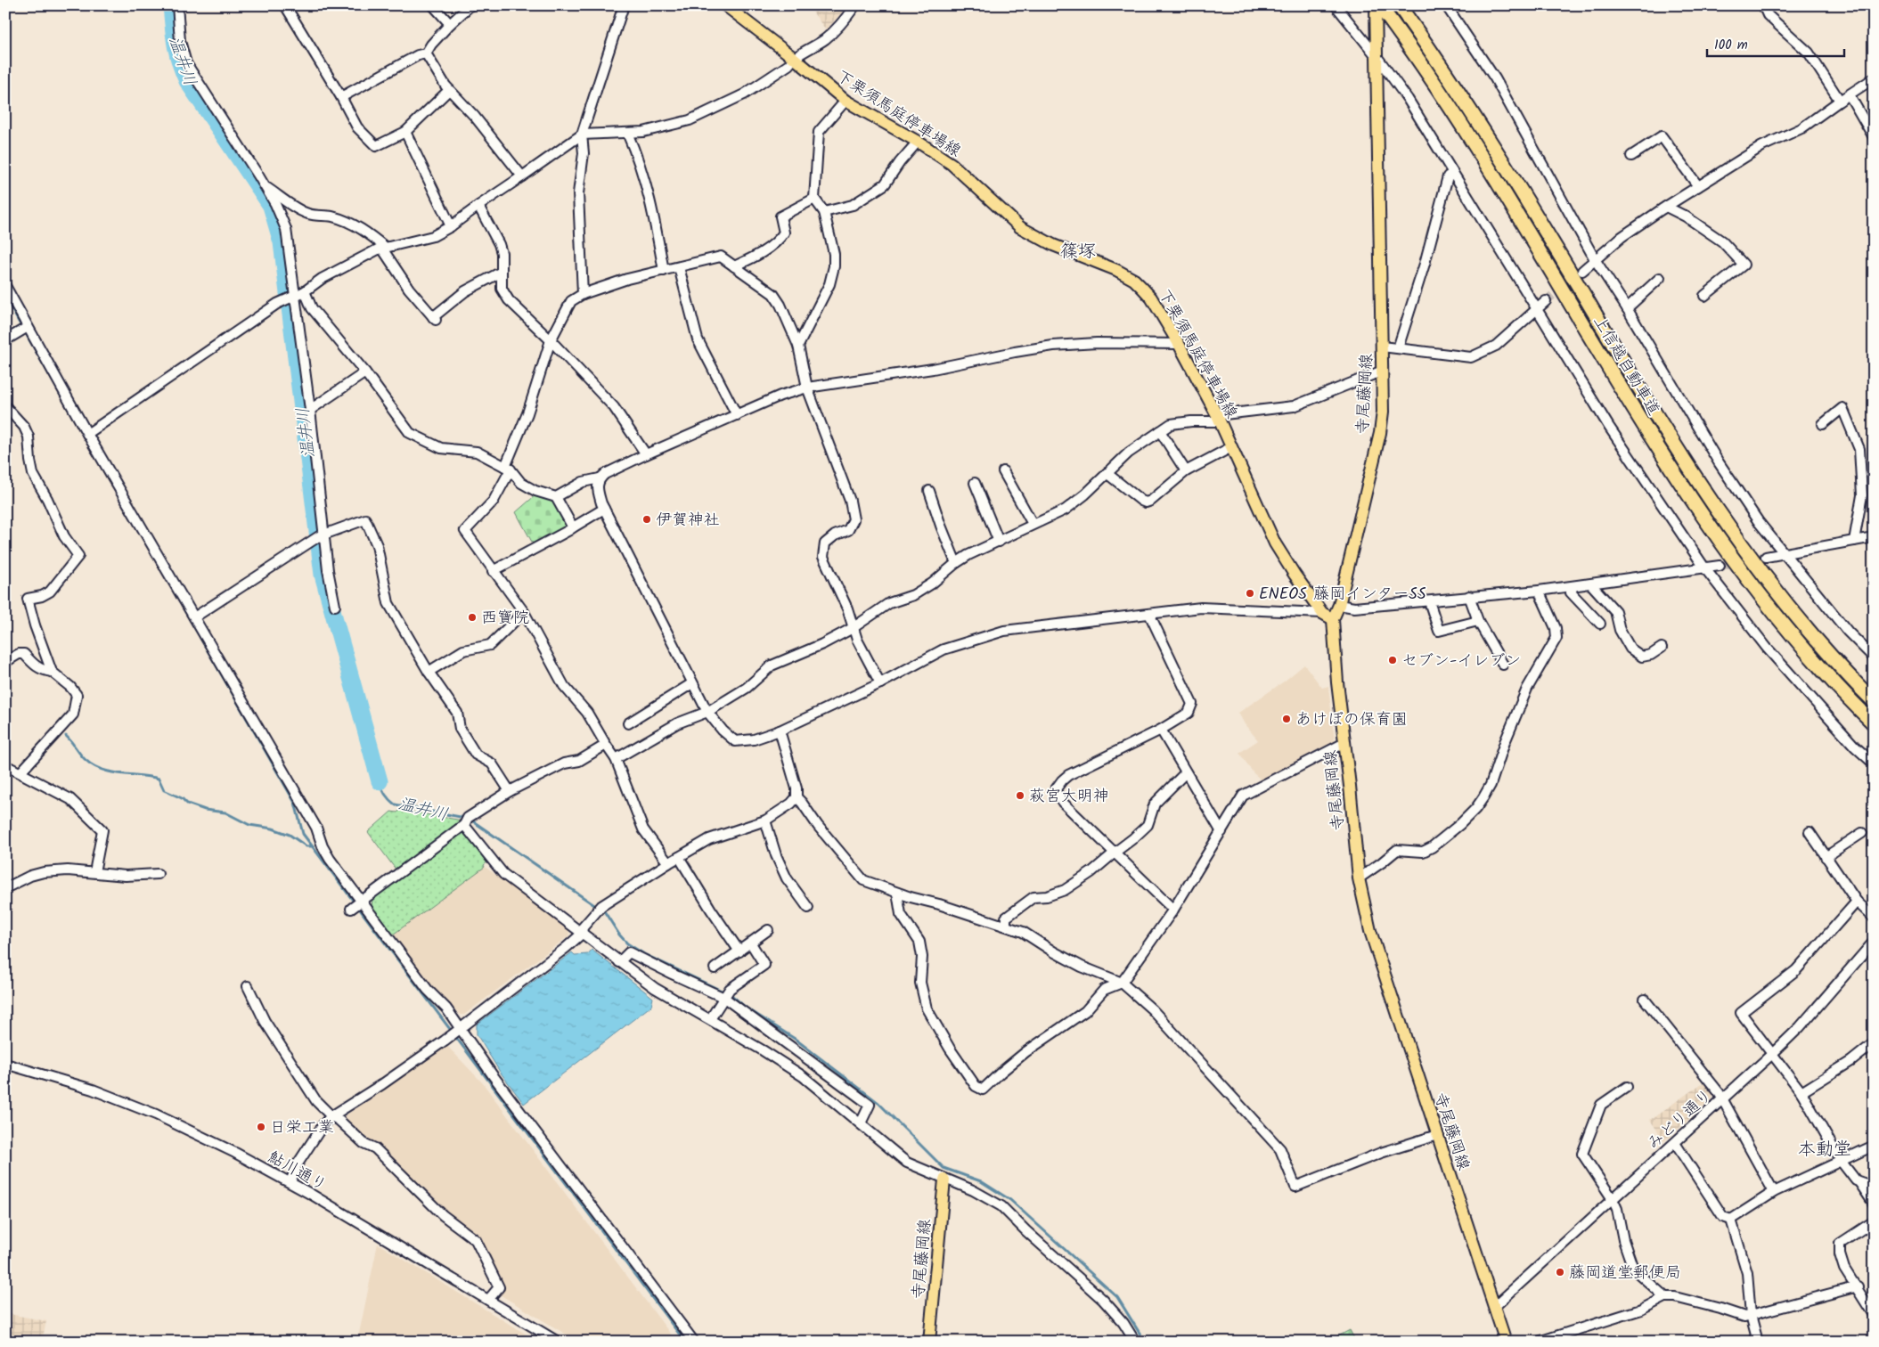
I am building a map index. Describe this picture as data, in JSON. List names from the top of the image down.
{
  "streets": {
    "highway": ["上信越自動車道"],
    "main road": ["下栗須馬庭停車場線", "寺尾藤岡線"],
    "street": ["みどり通り", "鮎川通り"]
  },
  "crossings": [
    ["下栗須馬庭停車場線", "寺尾藤岡線"],
    ["上信越自動車道", "寺尾藤岡線"],
    ["寺尾藤岡線", "みどり通り"]
  ],
  "districts": ["篠塚", "本動堂"],
  "water": ["温井川"],
  "places": [
    "伊賀神社",
    "ENEOS 藤岡インターSS",
    "西寶院",
    "セブン-イレブン",
    "あけぼの保育園",
    "萩宮大明神",
    "日栄工業",
    "藤岡道堂郵便局"
  ],
  "scale_bar": "100 m"
}
